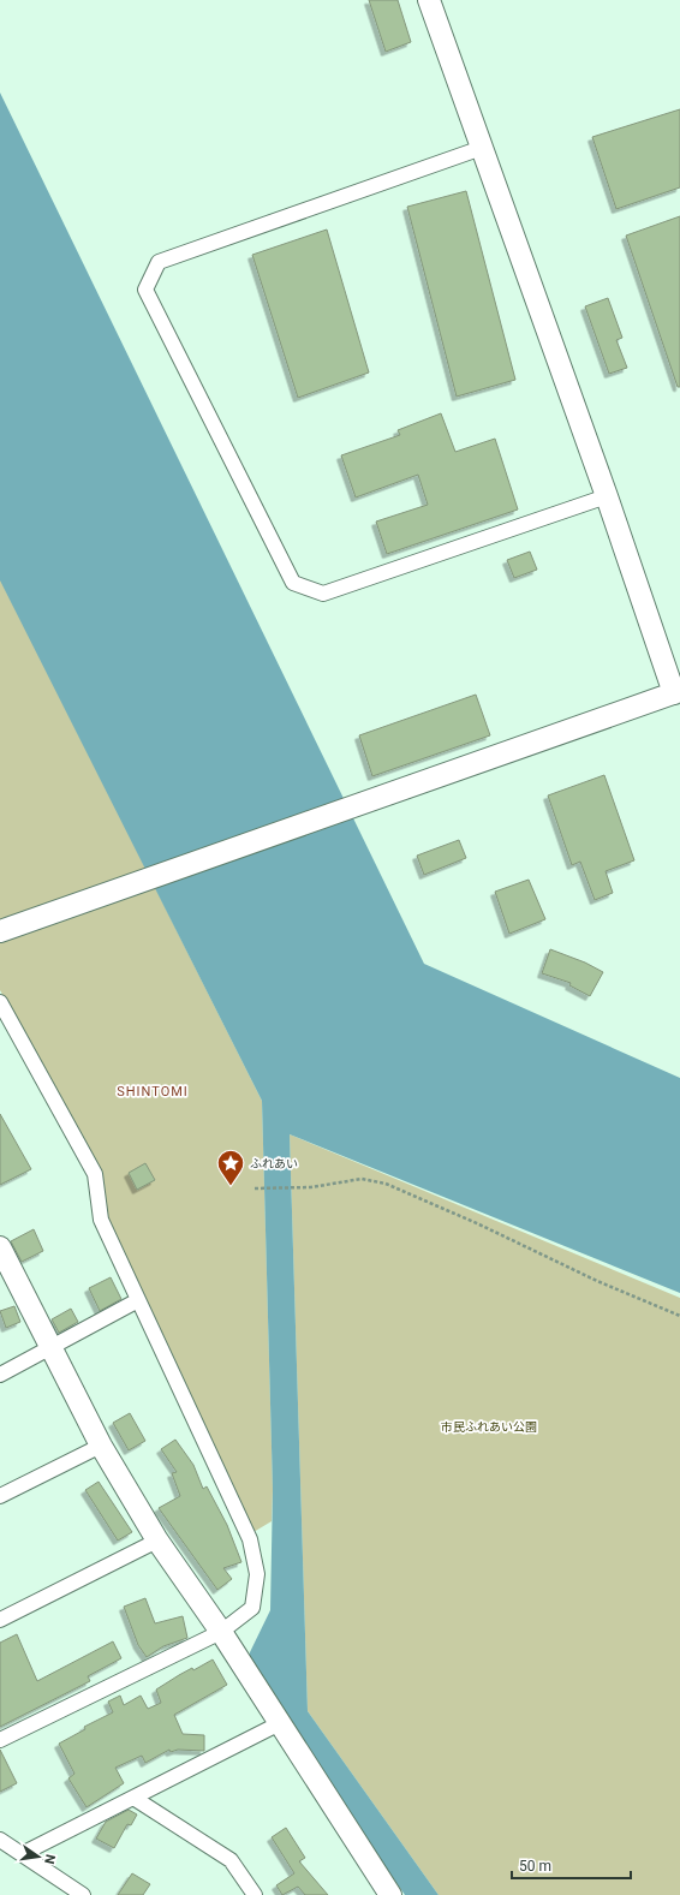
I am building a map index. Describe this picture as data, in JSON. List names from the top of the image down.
{
  "districts": ["SHINTOMI"],
  "parks": ["市民ふれあい公園"],
  "places": {
    "place": ["ふれあい"]
  },
  "scale_bar": "50 m",
  "north": "right"
}
